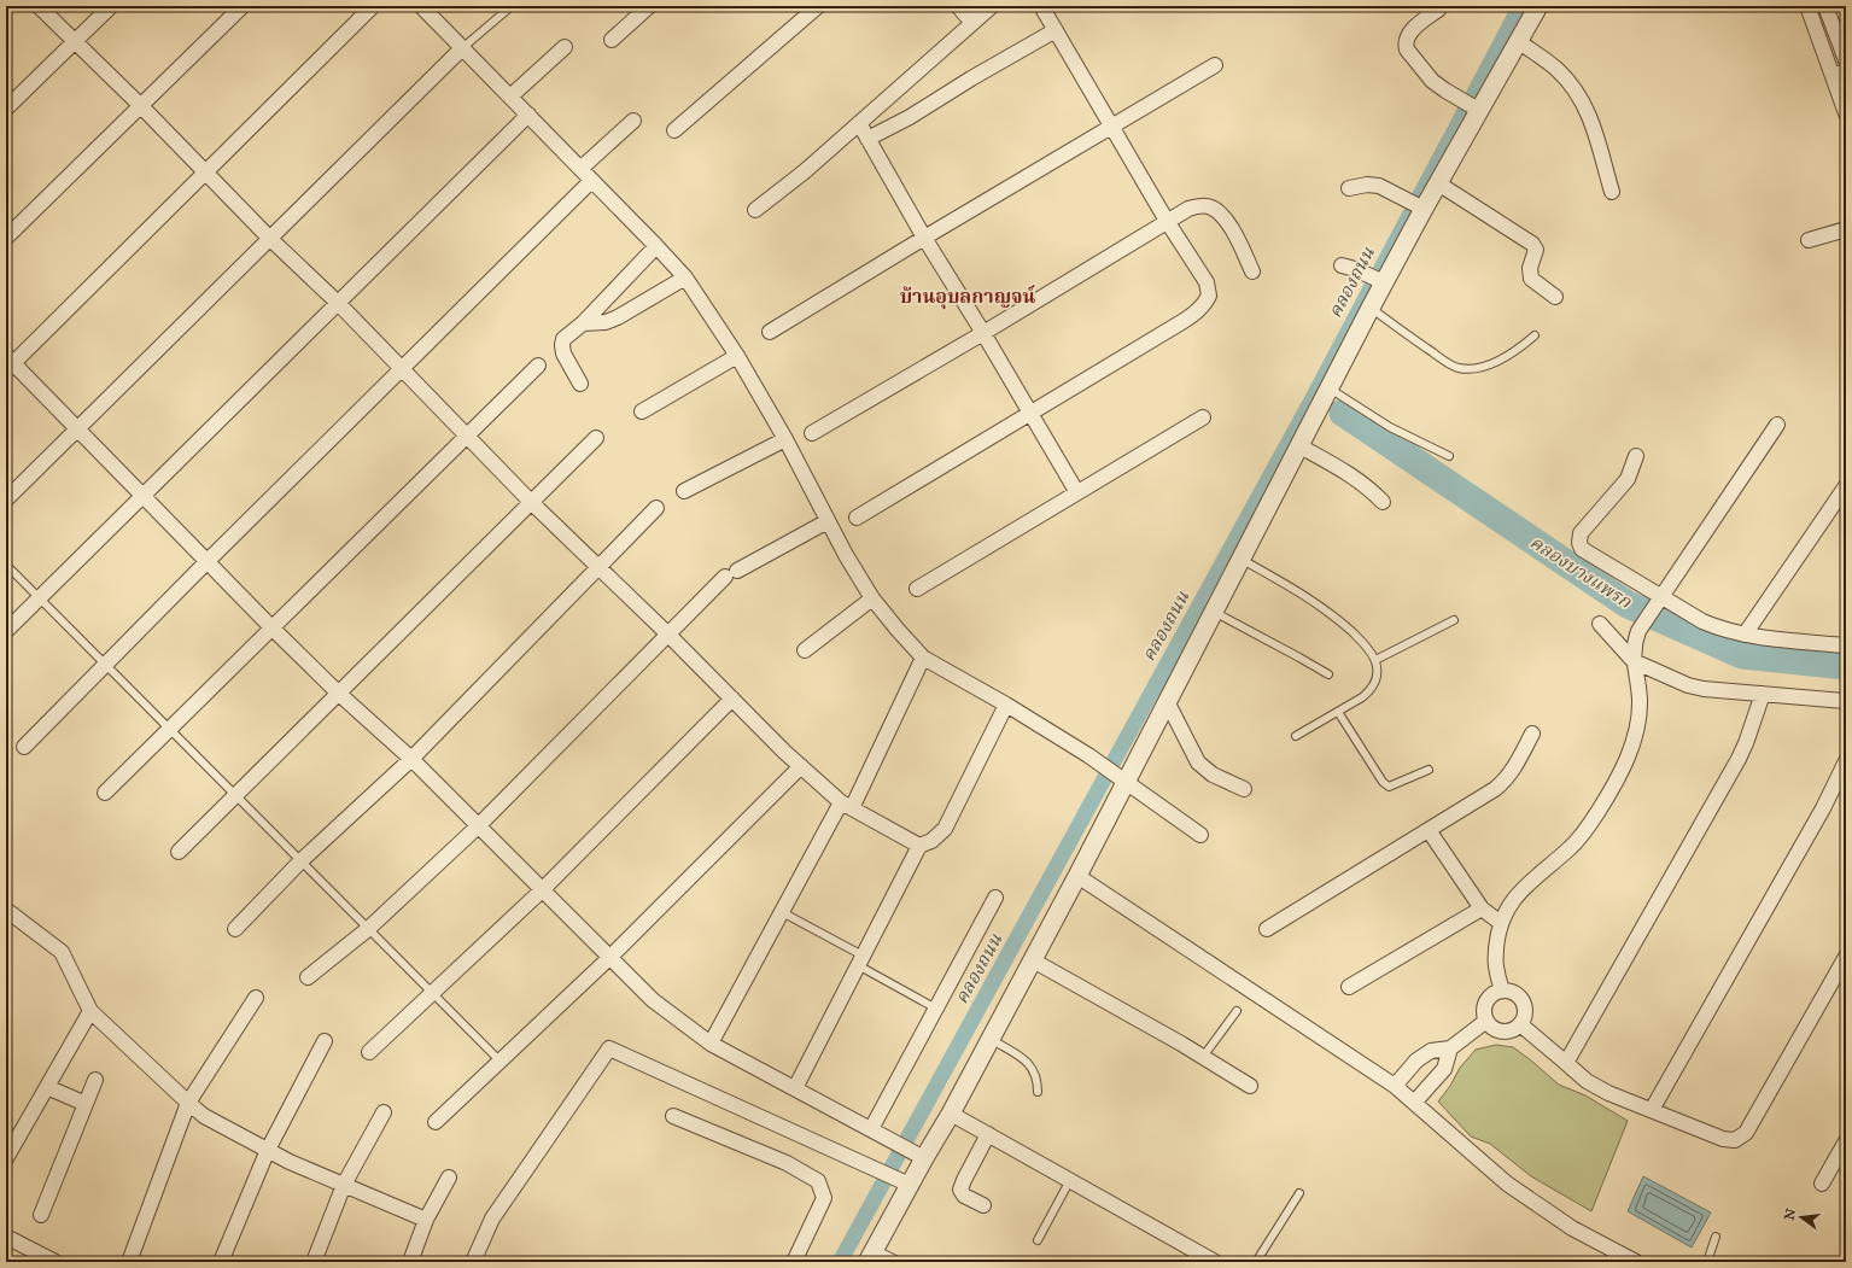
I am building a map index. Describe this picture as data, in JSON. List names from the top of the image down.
{
  "districts": ["บ้านอุบลกาญจน์"],
  "water": ["คลองถนน", "คลองบางแพรก"],
  "north": "left"
}
